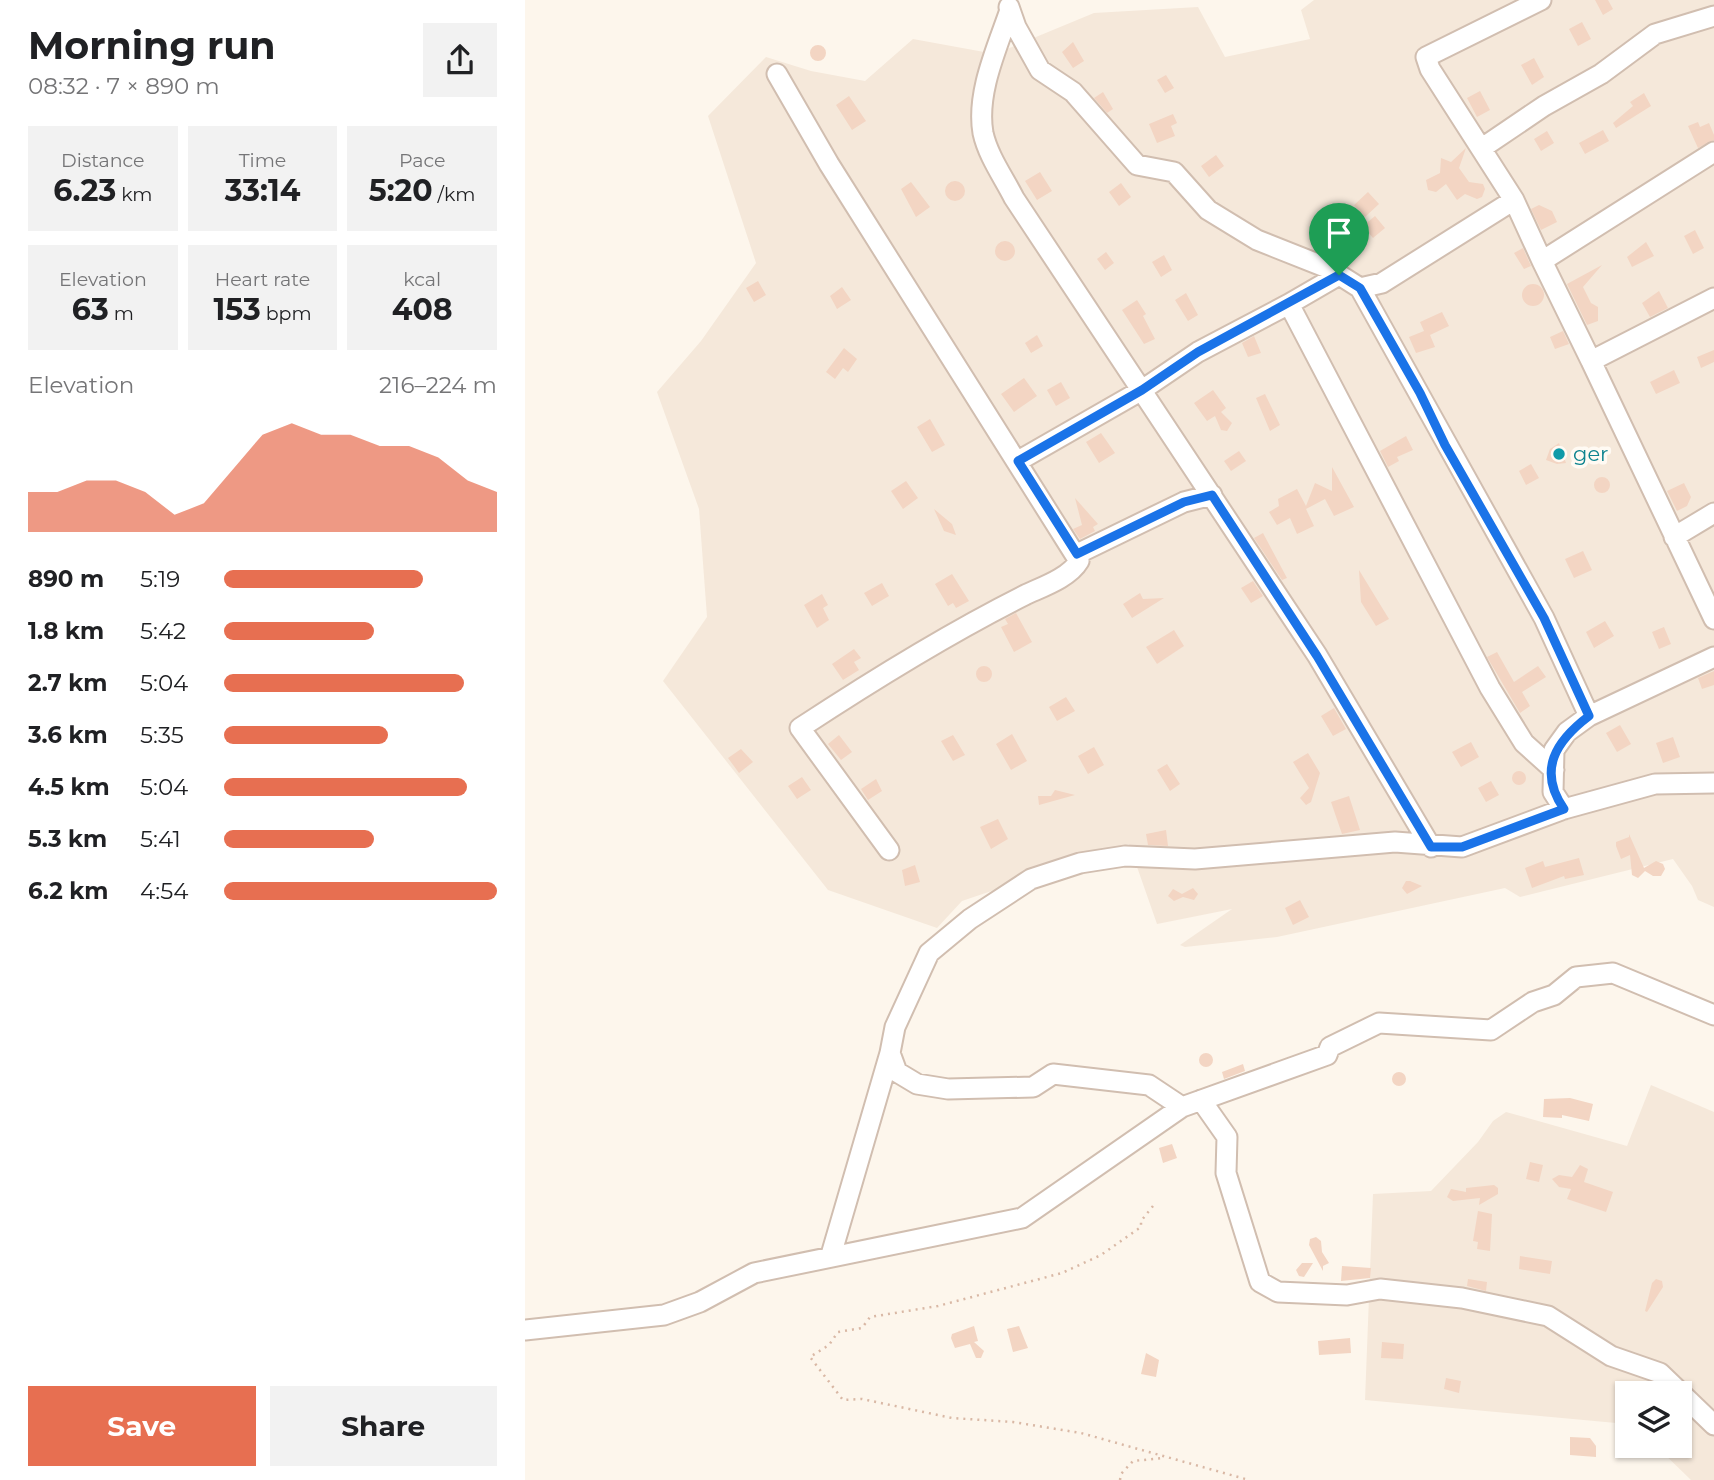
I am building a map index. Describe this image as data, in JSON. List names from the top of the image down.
{
  "places": ["ger"],
  "page": {
    "heading": ["Morning run", "08:32 · 7 × 890 m"],
    "stats": [
      ["Distance", "6.23 km"],
      ["Time", "33:14"],
      ["Pace", "5:20 /km"],
      ["Elevation", "63 m"],
      ["Heart rate", "153 bpm"],
      ["kcal", "408"]
    ],
    "chart": ["Elevation", "216–224 m"],
    "list": [
      {
        "name": "890 m",
        "note": "5:19"
      },
      {
        "name": "1.8 km",
        "note": "5:42"
      },
      {
        "name": "2.7 km",
        "note": "5:04"
      },
      {
        "name": "3.6 km",
        "note": "5:35"
      },
      {
        "name": "4.5 km",
        "note": "5:04"
      },
      {
        "name": "5.3 km",
        "note": "5:41"
      },
      {
        "name": "6.2 km",
        "note": "4:54"
      }
    ],
    "buttons": ["Save", "Share"]
  }
}
